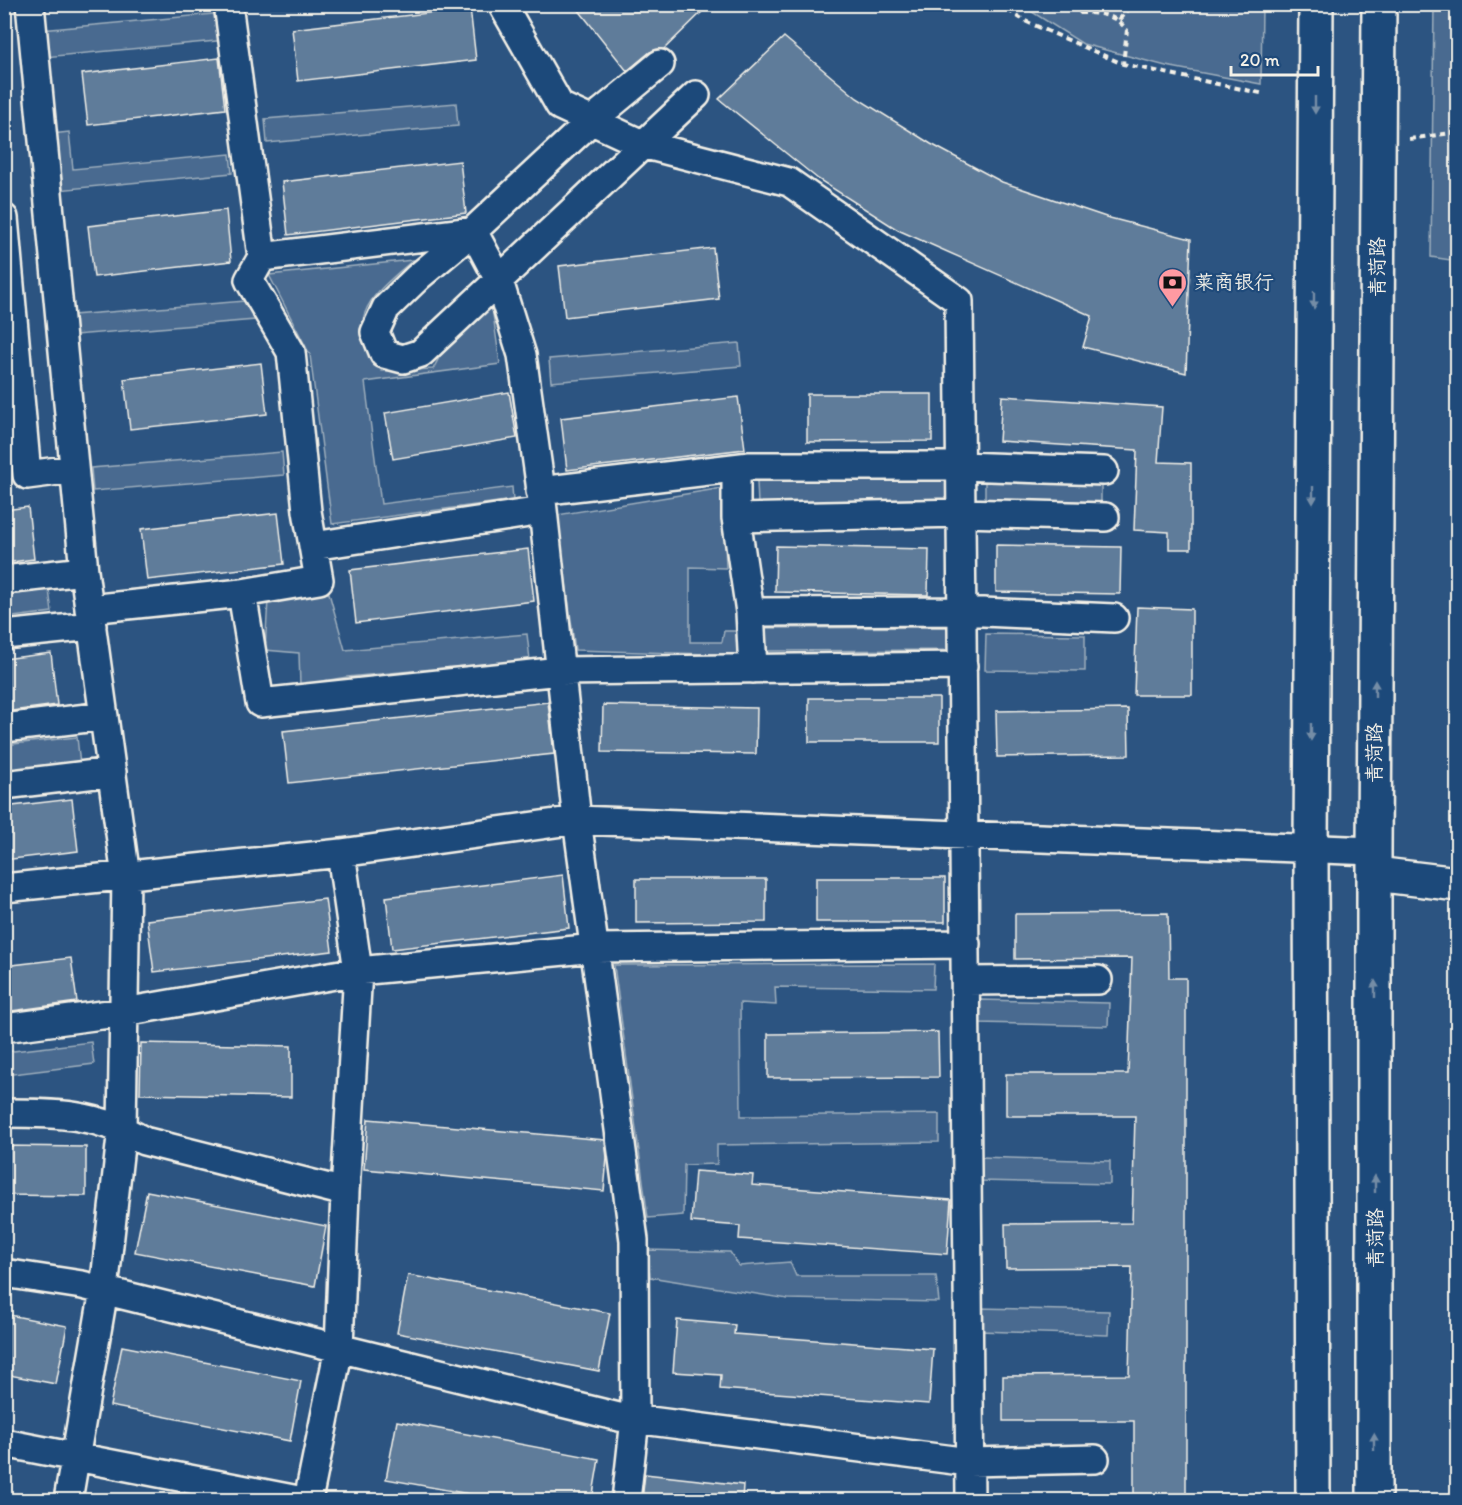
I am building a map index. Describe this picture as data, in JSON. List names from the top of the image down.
{
  "streets": {
    "main road": ["青菏路"]
  },
  "places": {
    "bank": ["莱商银行"]
  },
  "scale_bar": "20 m"
}
